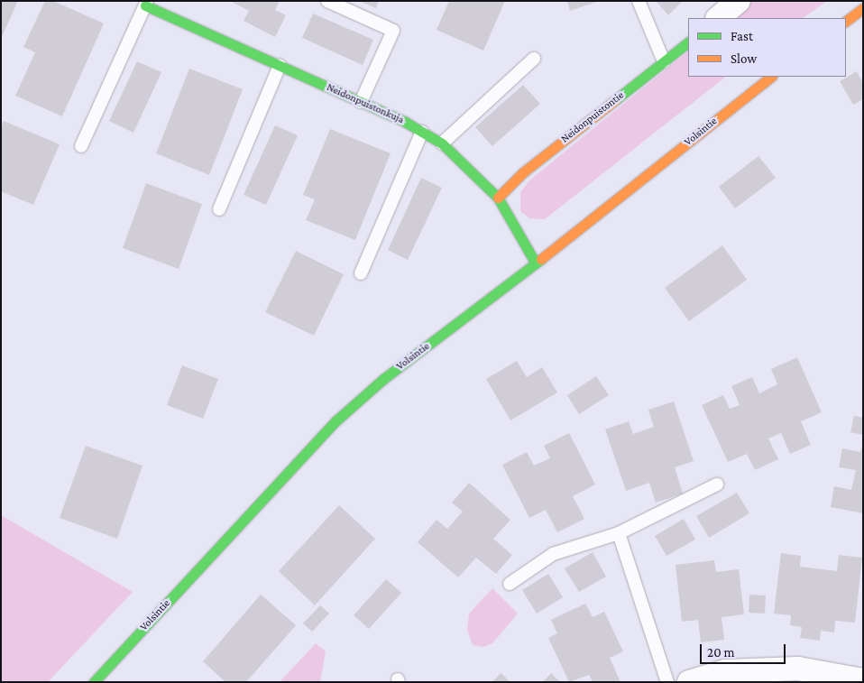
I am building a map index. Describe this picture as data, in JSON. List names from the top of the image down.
{
  "streets": {
    "street": ["Neidonpuistonkuja", "Neidonpuistontie", "Volsintie"]
  },
  "crossings": [
    ["Neidonpuistonkuja", "Neidonpuistontie"],
    ["Neidonpuistonkuja", "Volsintie"]
  ],
  "legend": ["Fast", "Slow"],
  "scale_bar": "20 m"
}
